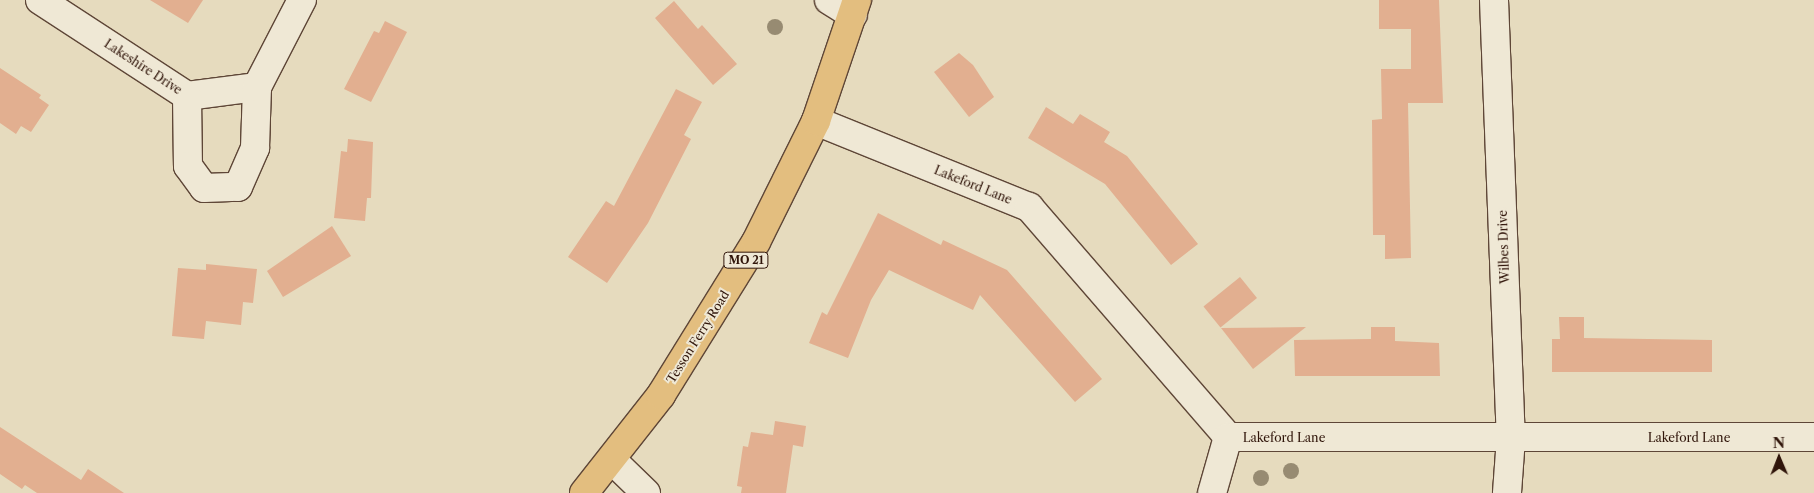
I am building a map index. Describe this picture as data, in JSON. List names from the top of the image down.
{
  "streets": {
    "main road": ["MO 21", "Tesson Ferry Road"],
    "street": ["Lakeshire Drive", "Lakeford Lane", "Wilbes Drive"]
  },
  "crossings": [
    ["Lakeford Lane", "Wilbes Drive"],
    ["Lakeford Lane", "Tesson Ferry Road"]
  ],
  "north": "top"
}
